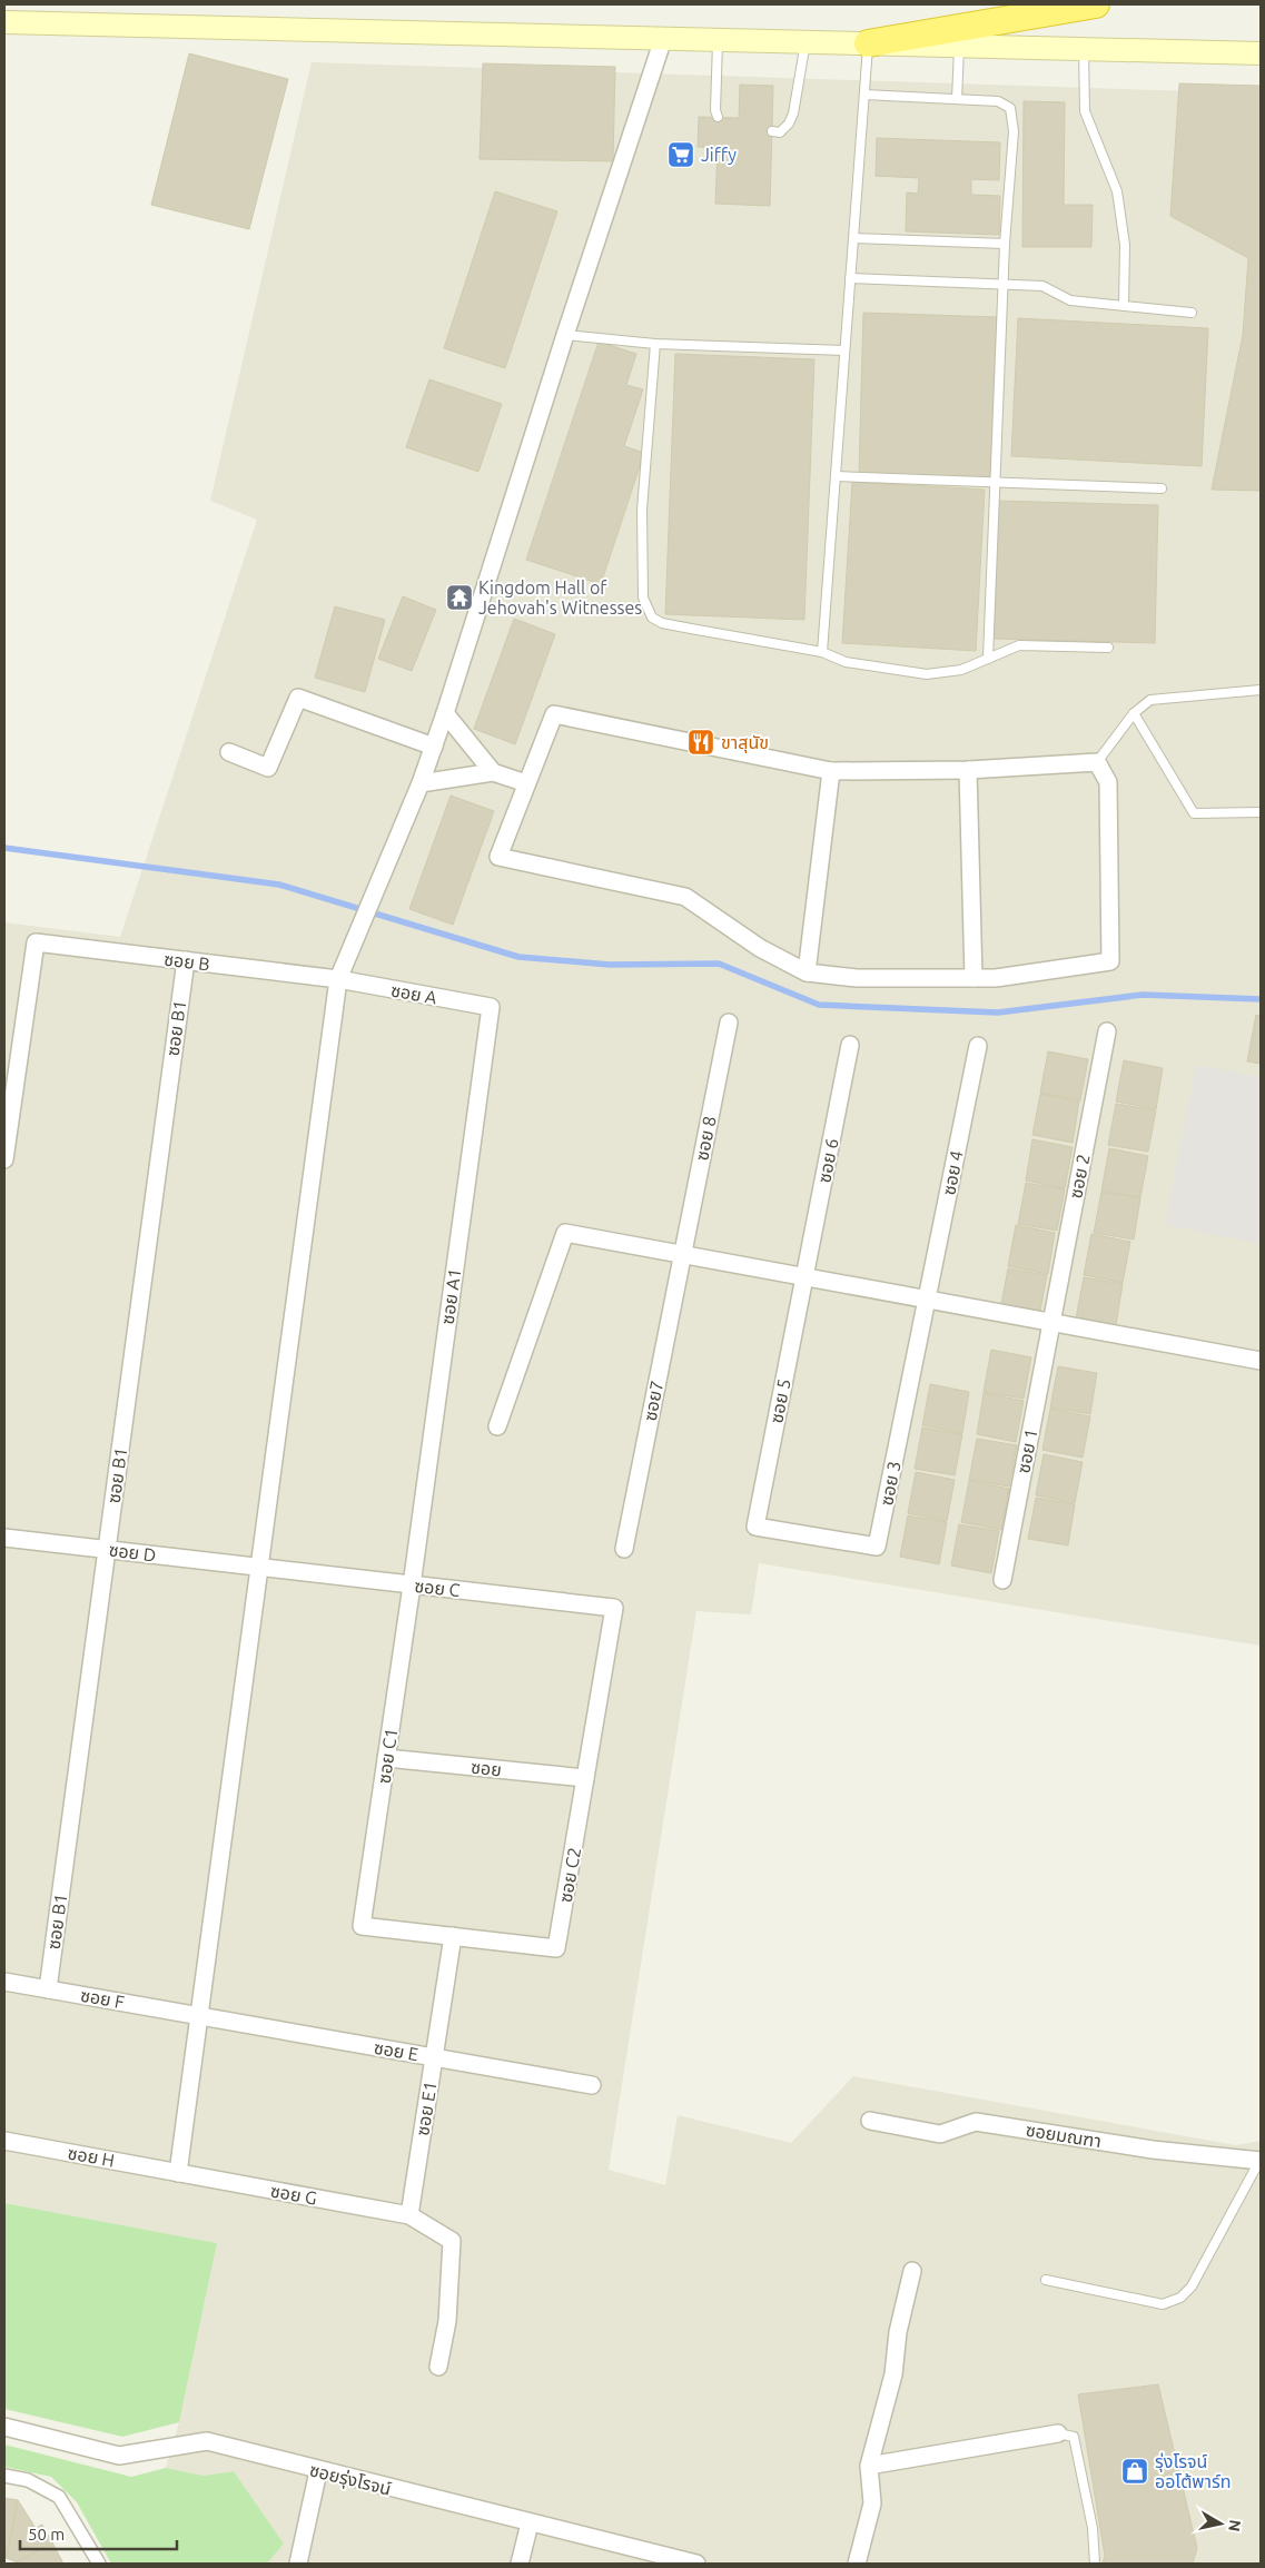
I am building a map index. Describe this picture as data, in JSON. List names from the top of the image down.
{
  "streets": {
    "street": [
      "ซอย B",
      "ซอย A",
      "ซอย B1",
      "ซอย 8",
      "ซอย 6",
      "ซอย 4",
      "ซอย 2",
      "ซอย A1",
      "ซอย7",
      "ซอย 5",
      "ซอย 1",
      "ซอย 3",
      "ซอย D",
      "ซอย C",
      "ซอย C1",
      "ซอย",
      "ซอย C2",
      "ซอย F",
      "ซอย E",
      "ซอย E1",
      "ซอยมณฑา",
      "ซอย H",
      "ซอย G",
      "ซอยรุ่งโรจน์"
    ]
  },
  "crossings": [
    ["ซอย B", "ซอย A"],
    ["ซอย B", "ซอย B1"],
    ["ซอย A", "ซอย A1"],
    ["ซอย B1", "ซอย D"],
    ["ซอย B1", "ซอย F"],
    ["ซอย 8", "ซอย7"],
    ["ซอย 6", "ซอย 5"],
    ["ซอย 4", "ซอย 3"],
    ["ซอย 2", "ซอย 1"],
    ["ซอย A1", "ซอย C"],
    ["ซอย A1", "ซอย C1"],
    ["ซอย 5", "ซอย 3"],
    ["ซอย D", "ซอย C"],
    ["ซอย C", "ซอย C1"],
    ["ซอย C", "ซอย C2"],
    ["ซอย C1", "ซอย"],
    ["ซอย C1", "ซอย C2"],
    ["ซอย", "ซอย C2"],
    ["ซอย C2", "ซอย E1"],
    ["ซอย F", "ซอย E"],
    ["ซอย E", "ซอย E1"],
    ["ซอย E1", "ซอย G"],
    ["ซอย H", "ซอย G"]
  ],
  "places": {
    "supermarket": ["Jiffy"],
    "temple": ["Kingdom Hall of Jehovah's Witnesses"],
    "restaurant": ["ขาสุนัข"],
    "shop": ["รุ่งโรจน์ ออโต้พาร์ท"]
  },
  "scale_bar": "50 m",
  "north": "right"
}
